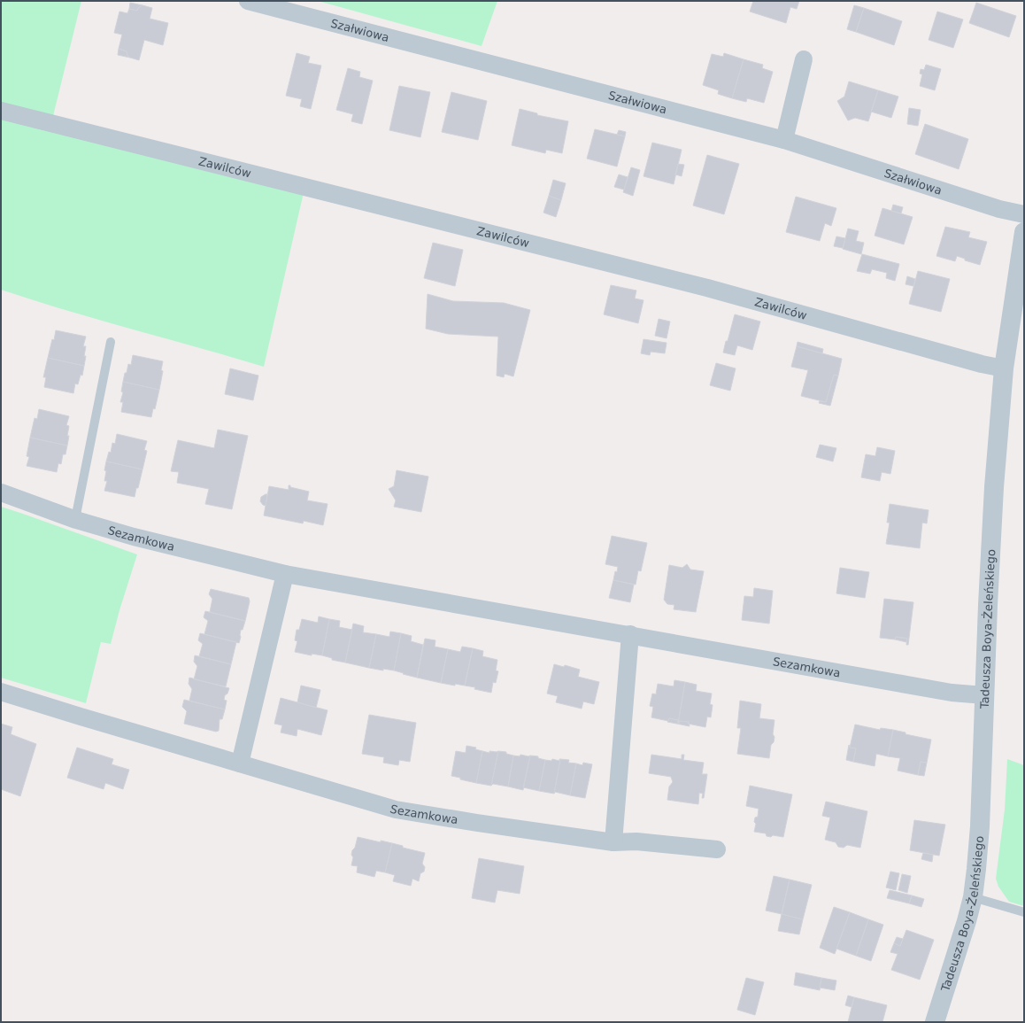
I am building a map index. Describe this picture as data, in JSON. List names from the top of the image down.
{
  "streets": {
    "street": [
      "Szałwiowa",
      "Zawilców",
      "Sezamkowa",
      "Tadeusza Boya-Żeleńskiego"
    ]
  },
  "crossings": [
    ["Zawilców", "Tadeusza Boya-Żeleńskiego"],
    ["Sezamkowa", "Tadeusza Boya-Żeleńskiego"]
  ]
}
